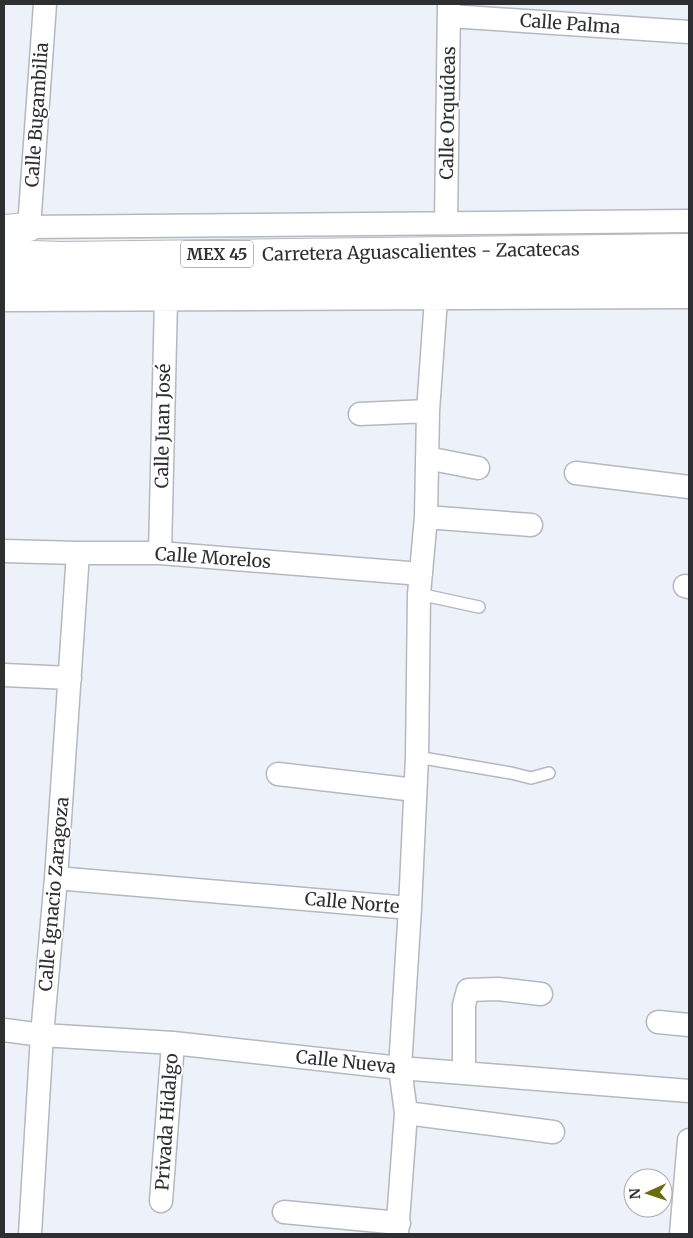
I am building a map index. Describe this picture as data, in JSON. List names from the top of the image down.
{
  "streets": {
    "highway": ["Carretera Aguascalientes - Zacatecas", "MEX 45"],
    "street": [
      "Calle Palma",
      "Calle Orquídeas",
      "Calle Bugambilia",
      "Calle Juan José",
      "Calle Morelos",
      "Calle Ignacio Zaragoza",
      "Calle Norte",
      "Calle Nueva",
      "Privada Hidalgo"
    ]
  },
  "crossings": [
    ["Calle Palma", "Calle Orquídeas"],
    ["Calle Juan José", "Calle Morelos"],
    ["Calle Morelos", "Calle Ignacio Zaragoza"],
    ["Calle Ignacio Zaragoza", "Calle Norte"],
    ["Calle Ignacio Zaragoza", "Calle Nueva"],
    ["Calle Norte", "Calle Nueva"],
    ["Calle Nueva", "Privada Hidalgo"]
  ],
  "north": "left"
}
